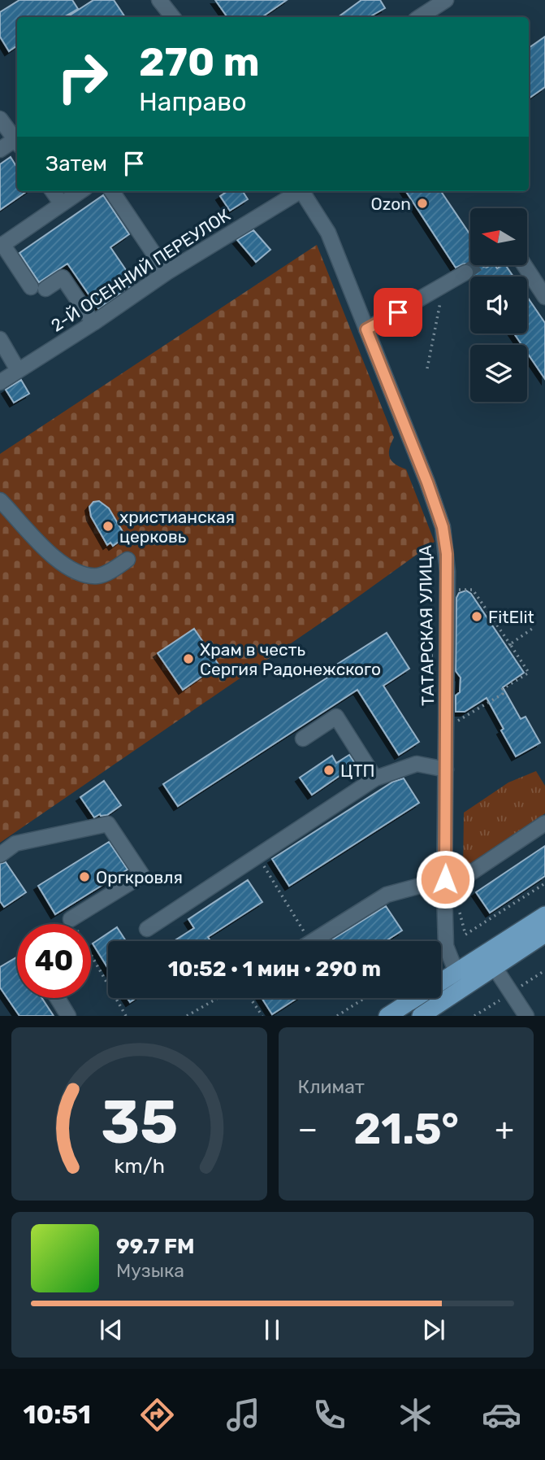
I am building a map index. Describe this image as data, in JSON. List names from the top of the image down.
{
  "streets": {
    "street": ["2-Й ОСЕННИЙ ПЕРЕУЛОК", "ТАТАРСКАЯ УЛИЦА"]
  },
  "places": [
    "Ozon",
    "христианская церковь",
    "FitElit",
    "Храм в честь Сергия Радонежского",
    "ЦТП",
    "Оргкровля"
  ],
  "north": "left",
  "page": {
    "turn": ["270 m", "Направо"],
    "then": "Затем",
    "limit": "40",
    "trip": "10:52 · 1 мин · 290 m",
    "tile": "Климат",
    "heat": ["−", "21.5°", "+"],
    "song": ["99.7 FM", "Музыка"],
    "tabs": "10:51",
    "gauge": ["35", "km/h"]
  }
}
